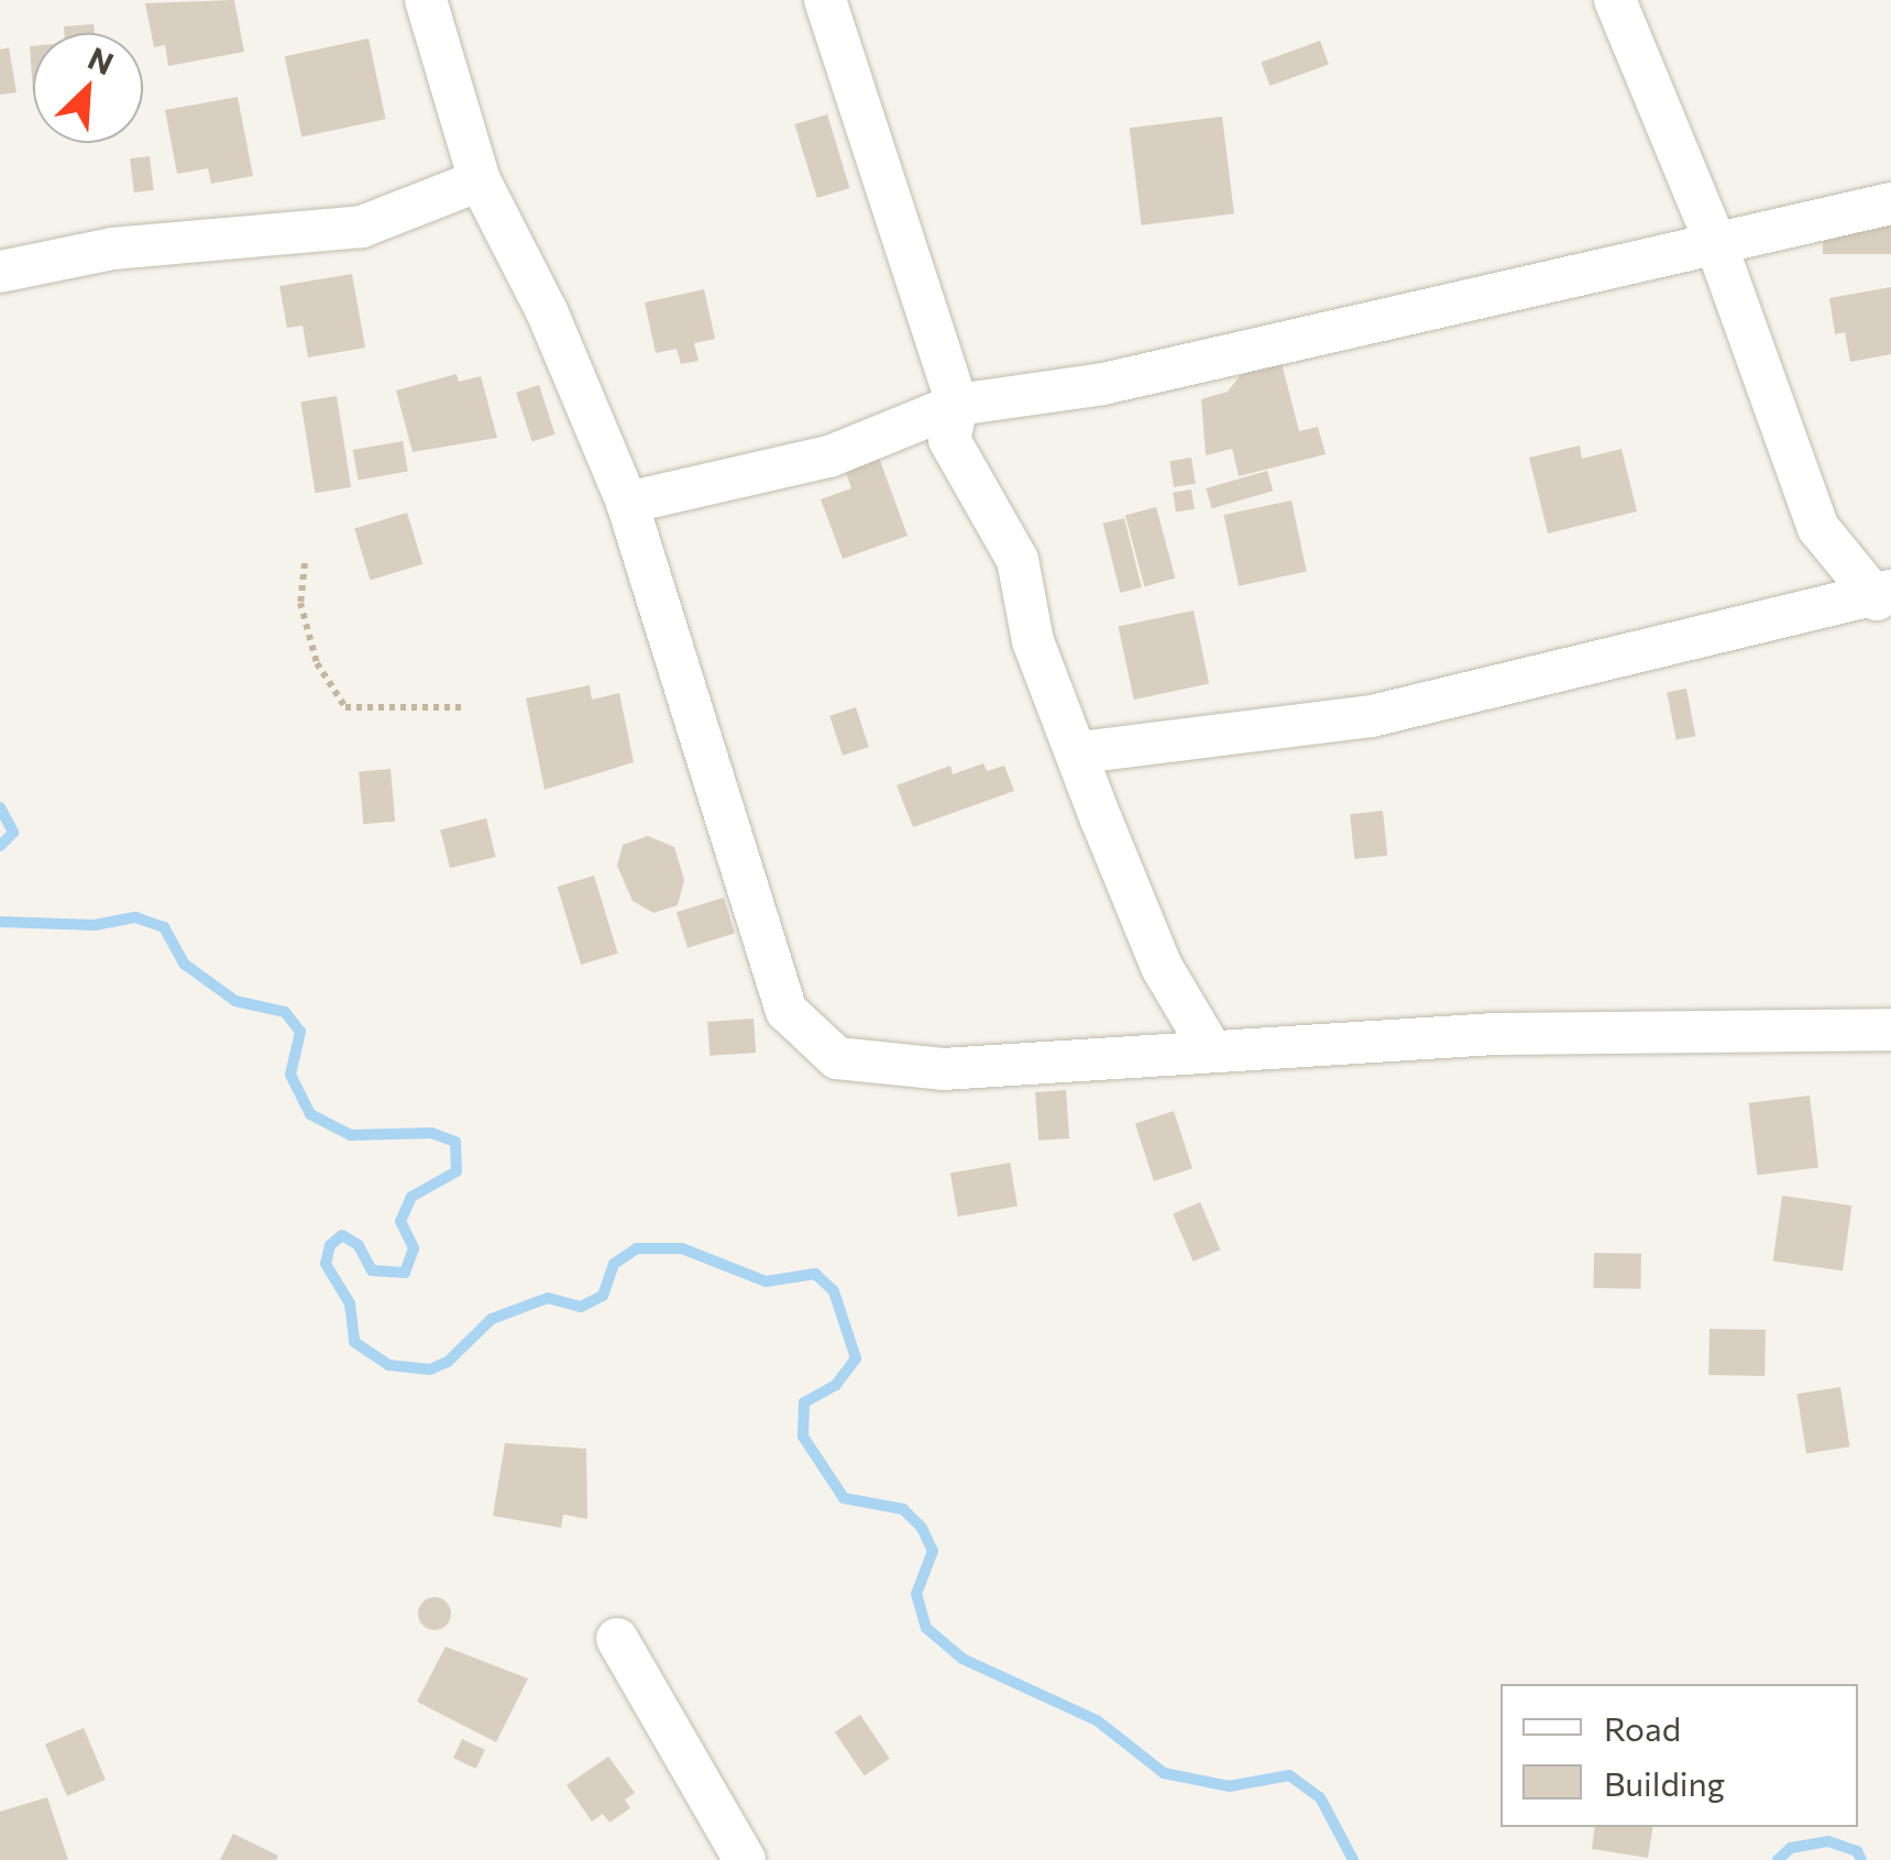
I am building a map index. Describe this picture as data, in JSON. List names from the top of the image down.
{
  "legend": ["Road", "Building"],
  "north": "top right"
}
